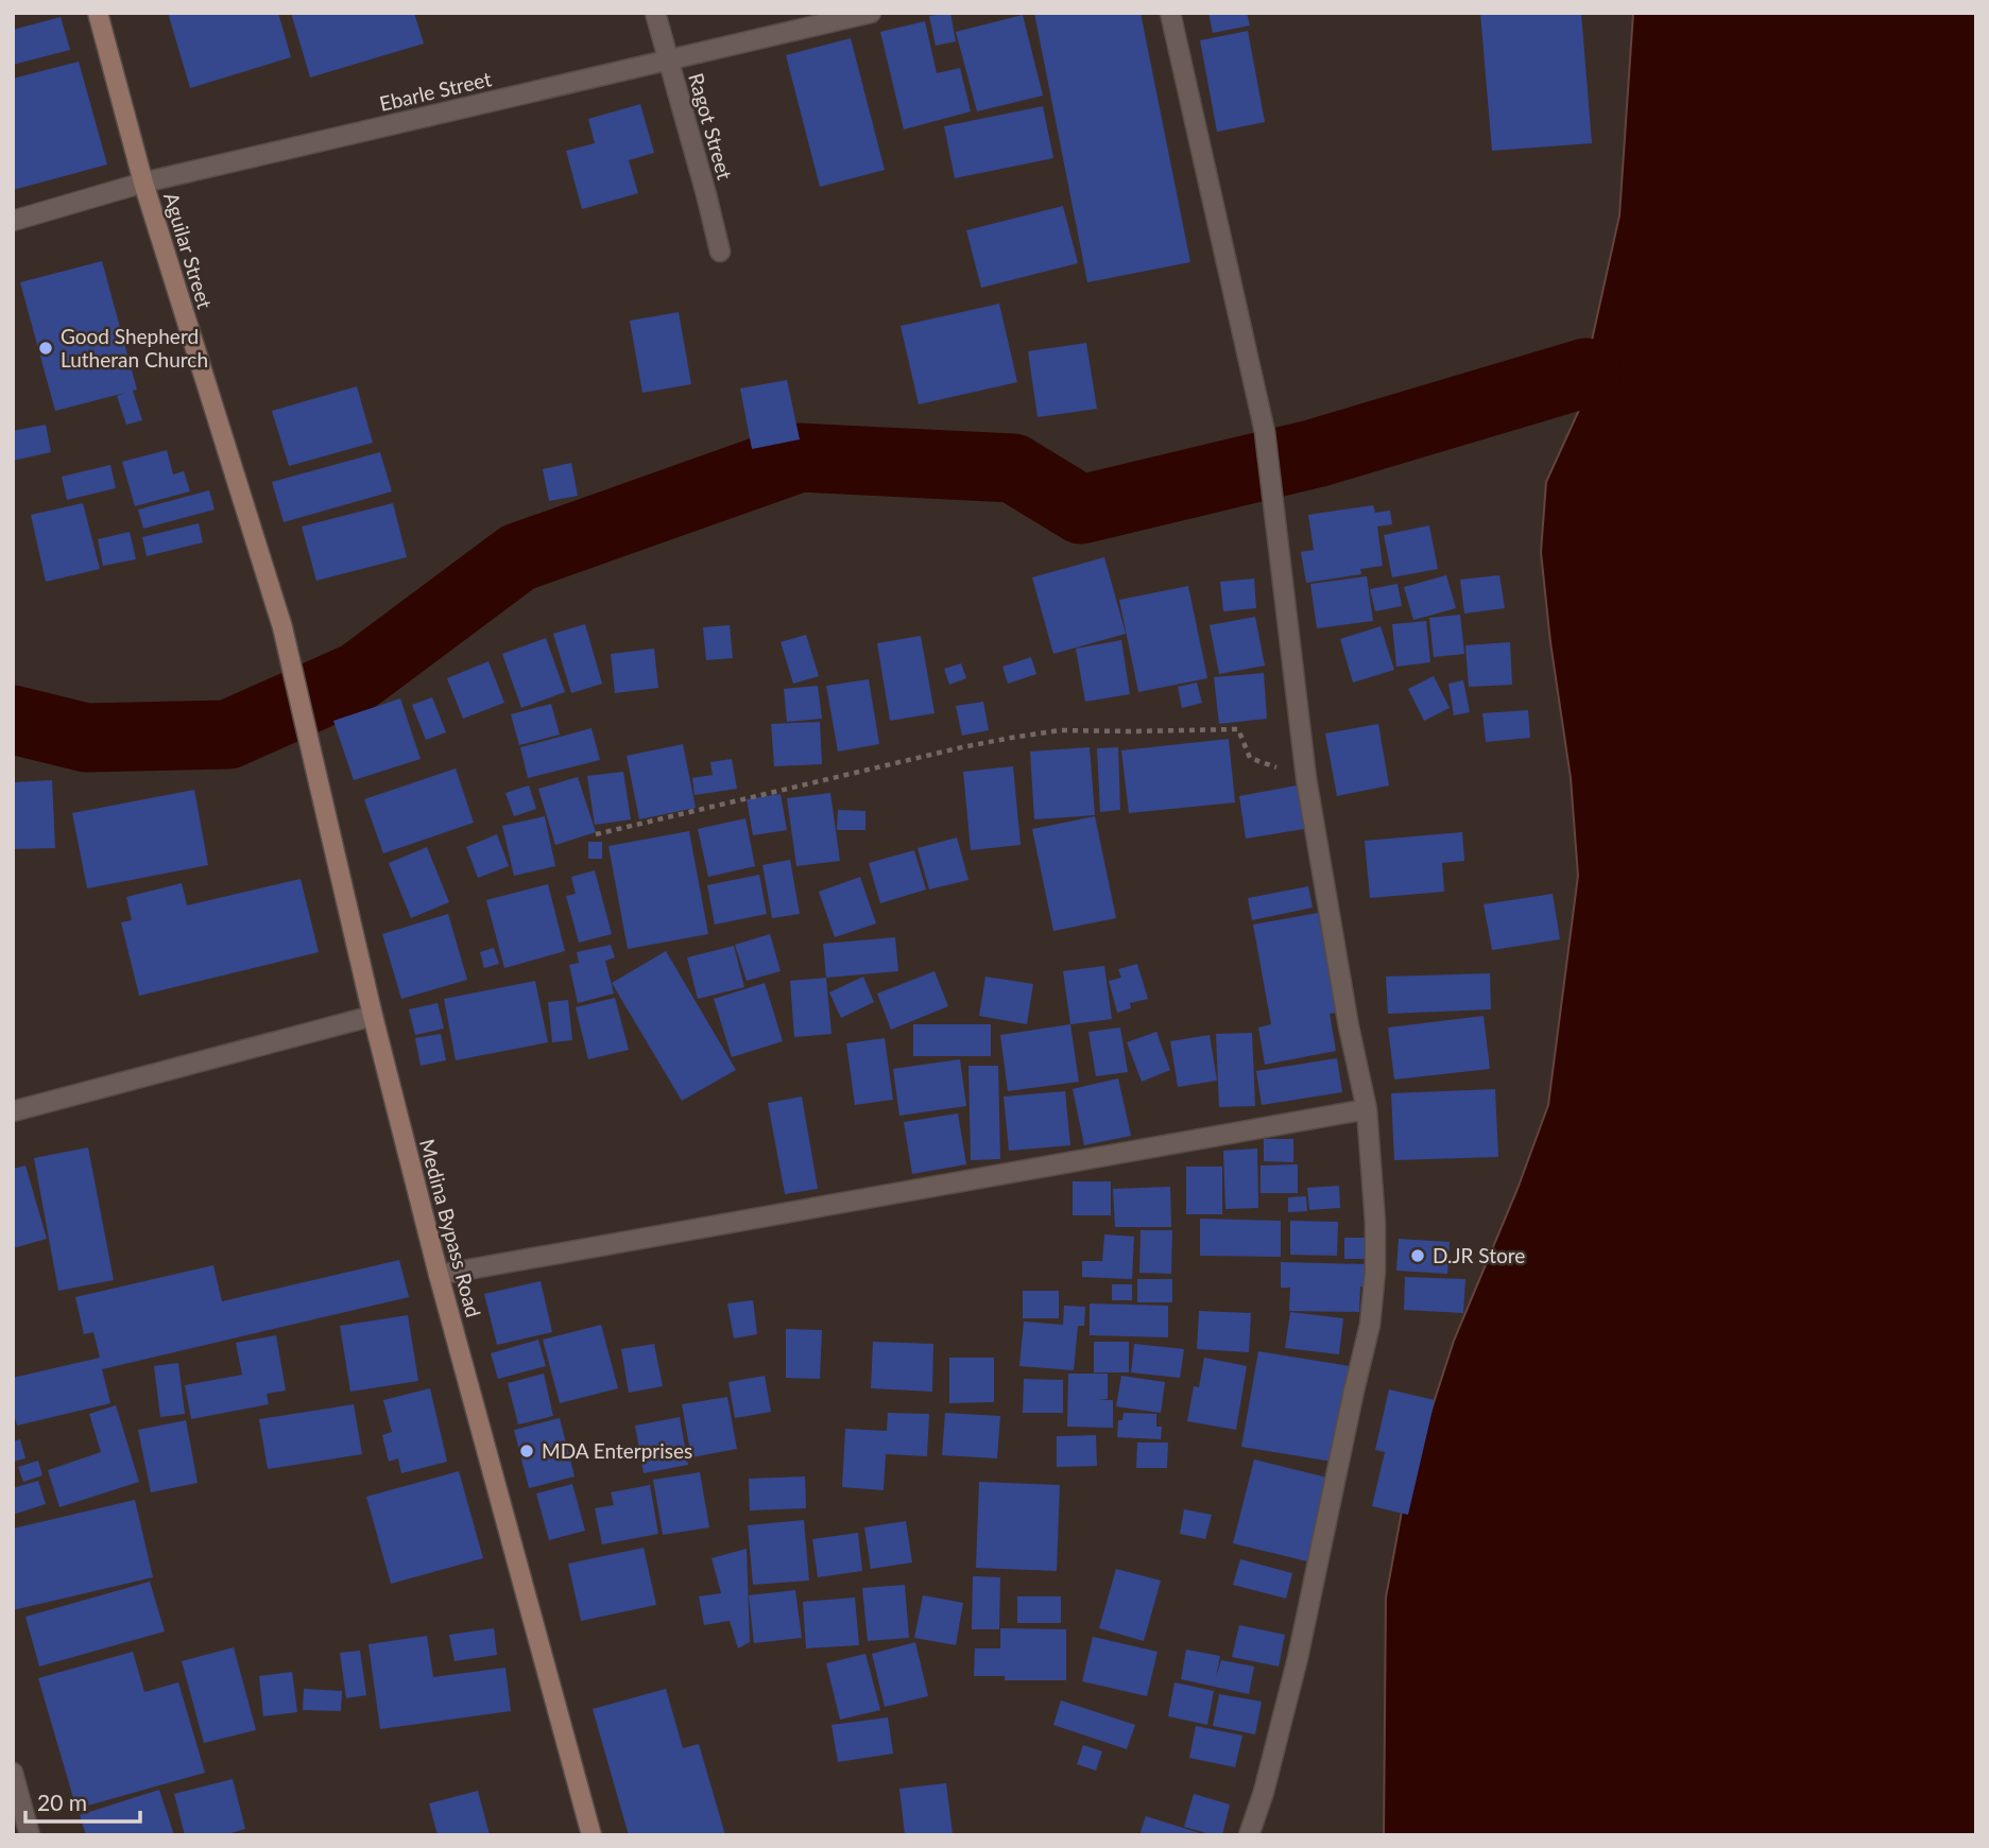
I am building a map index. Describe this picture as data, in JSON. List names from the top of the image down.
{
  "streets": {
    "main road": ["Aguilar Street", "Medina Bypass Road"],
    "street": ["Ebarle Street", "Ragot Street"]
  },
  "crossings": [
    ["Ebarle Street", "Ragot Street"],
    ["Ebarle Street", "Aguilar Street"],
    ["Aguilar Street", "Medina Bypass Road"]
  ],
  "places": ["Good Shepherd Lutheran Church", "D.JR Store", "MDA Enterprises"],
  "scale_bar": "20 m"
}
